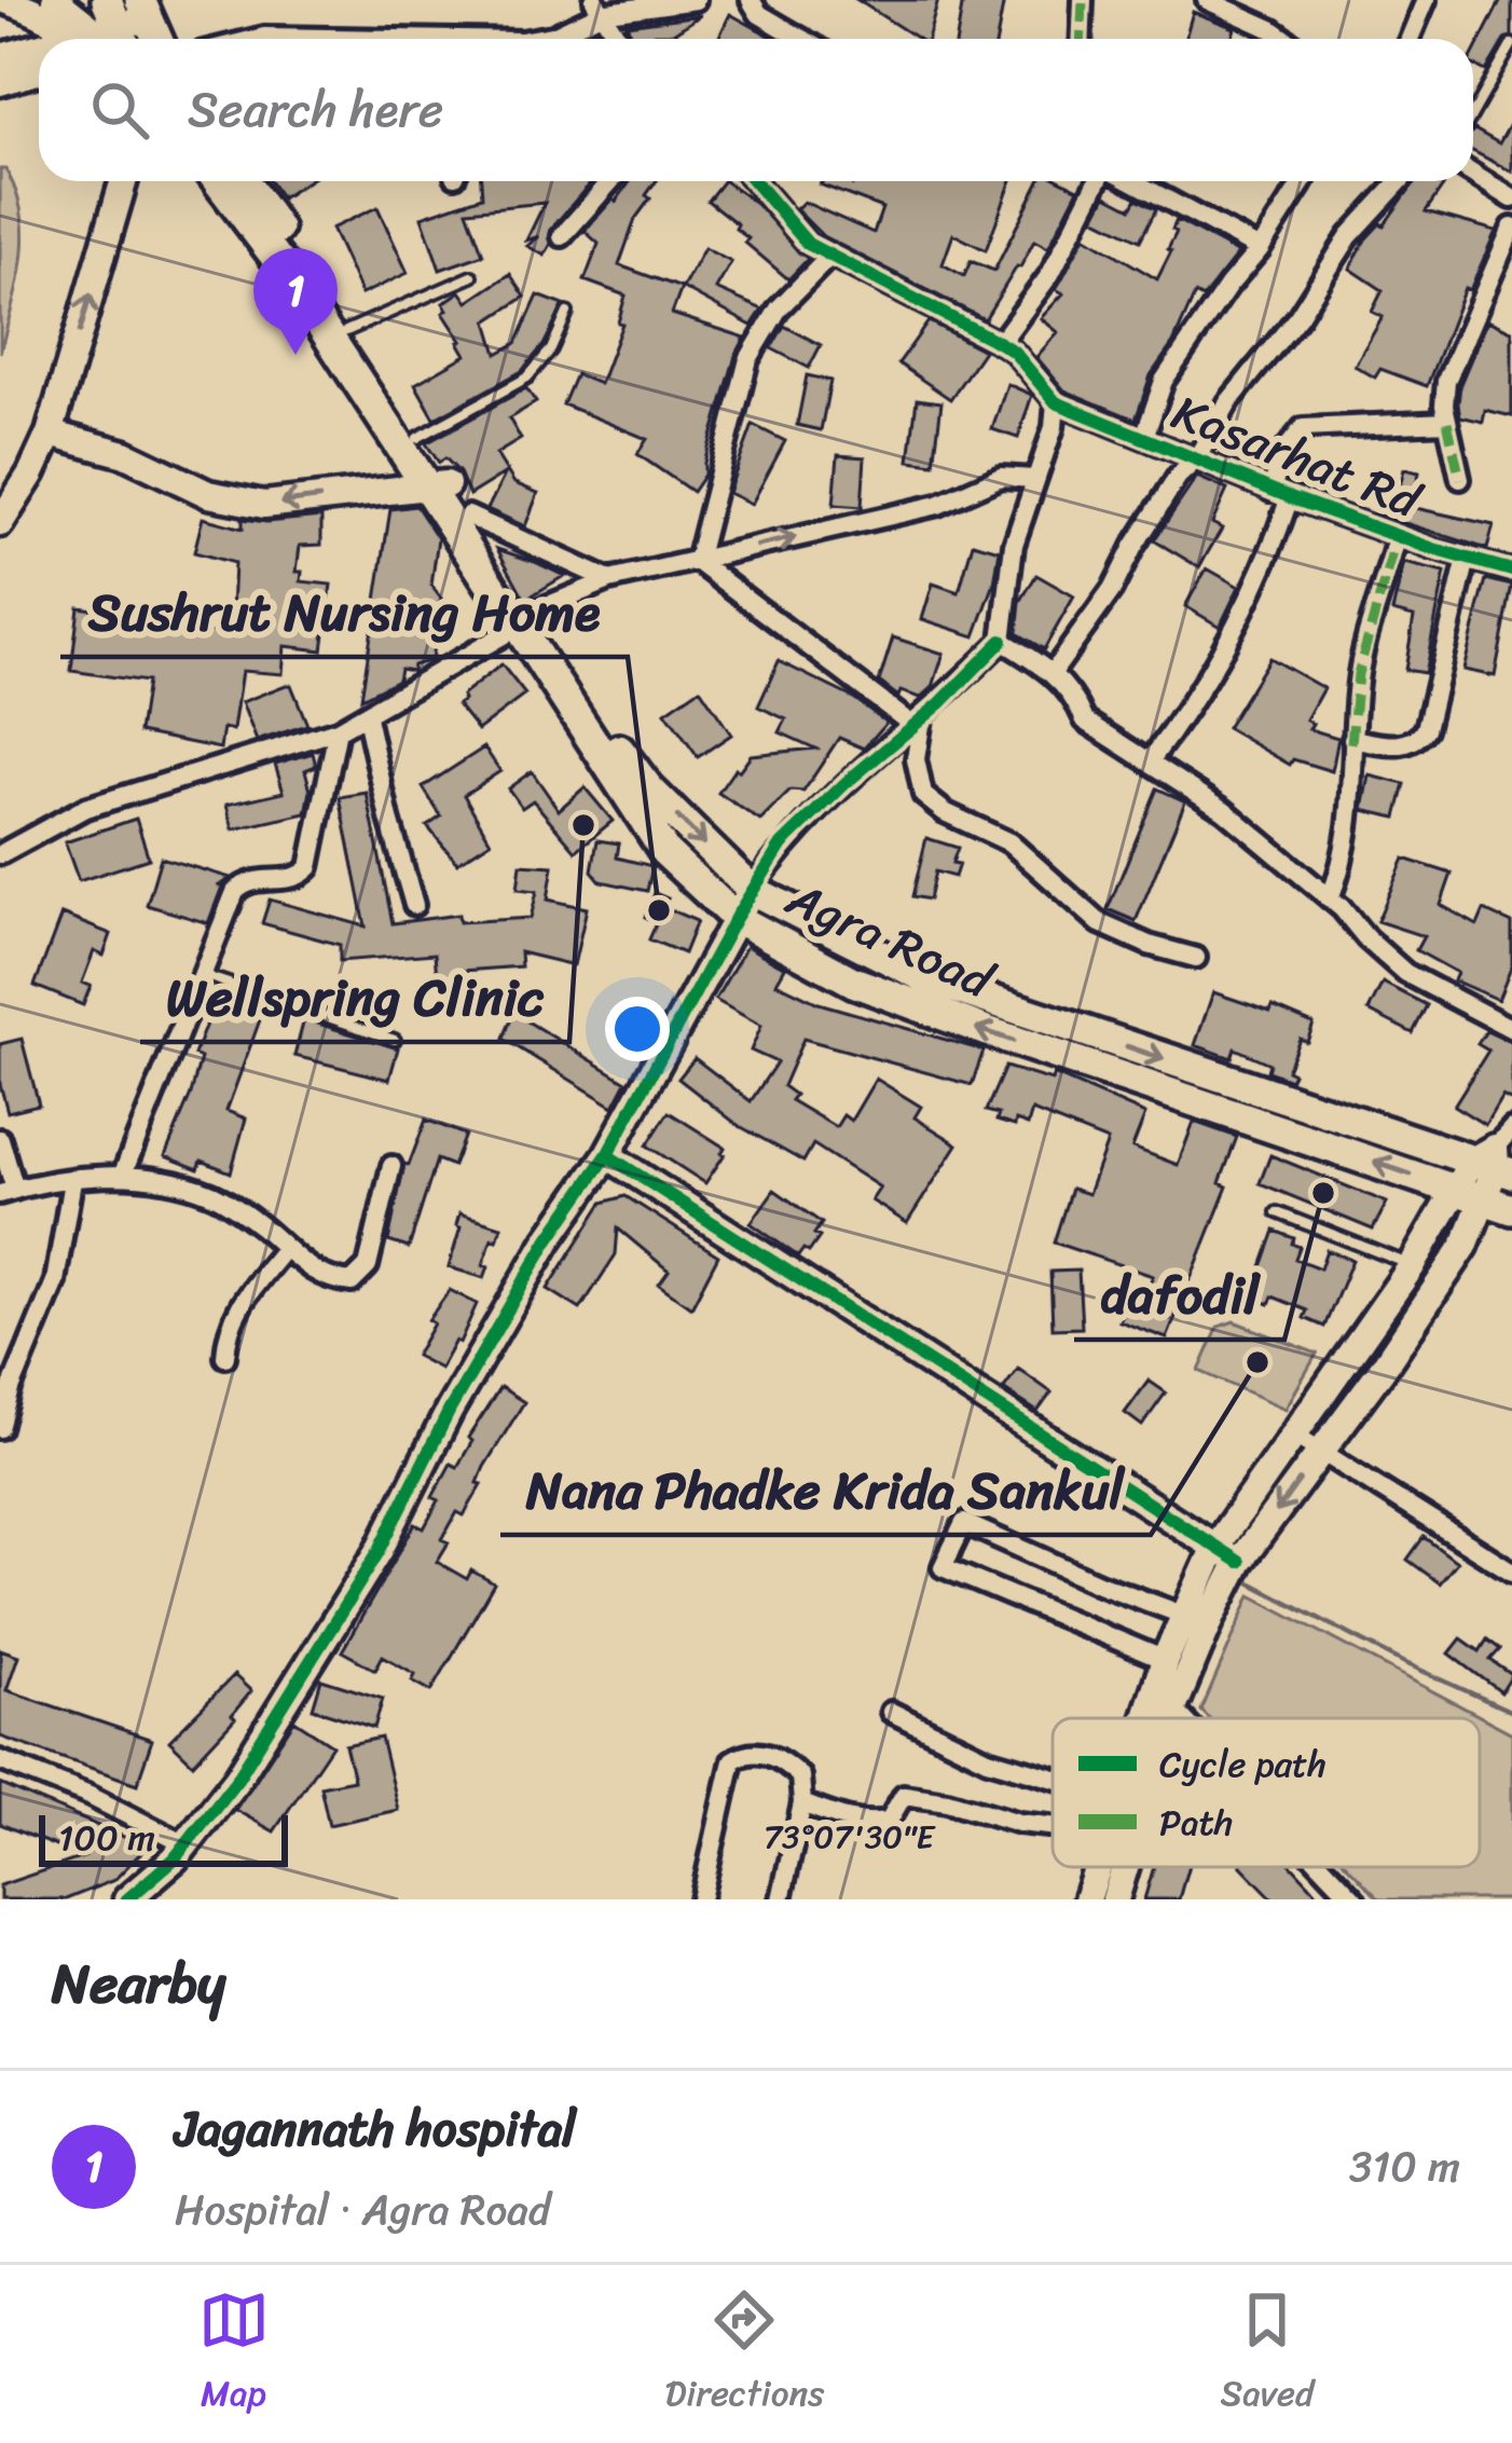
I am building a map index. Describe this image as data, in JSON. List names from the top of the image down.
{
  "streets": {
    "main road": ["Agra Road"],
    "street": ["Kasarhat Rd"]
  },
  "places": [
    "Wellspring Clinic",
    "Sushrut Nursing Home",
    "dafodil",
    "Nana Phadke Krida Sankul"
  ],
  "legend": ["Cycle path", "Path"],
  "scale_bar": "100 m",
  "page": {
    "search": "Search here",
    "pins": "1",
    "scale": "100 m",
    "heading": "Nearby",
    "list": [
      {
        "mark": "1",
        "name": "Jagannath hospital",
        "note": "Hospital · Agra Road",
        "value": "310 m"
      }
    ],
    "nav": ["Map", "Directions", "Saved"]
  },
  "coordinates": ["73°07'30\"E"]
}
